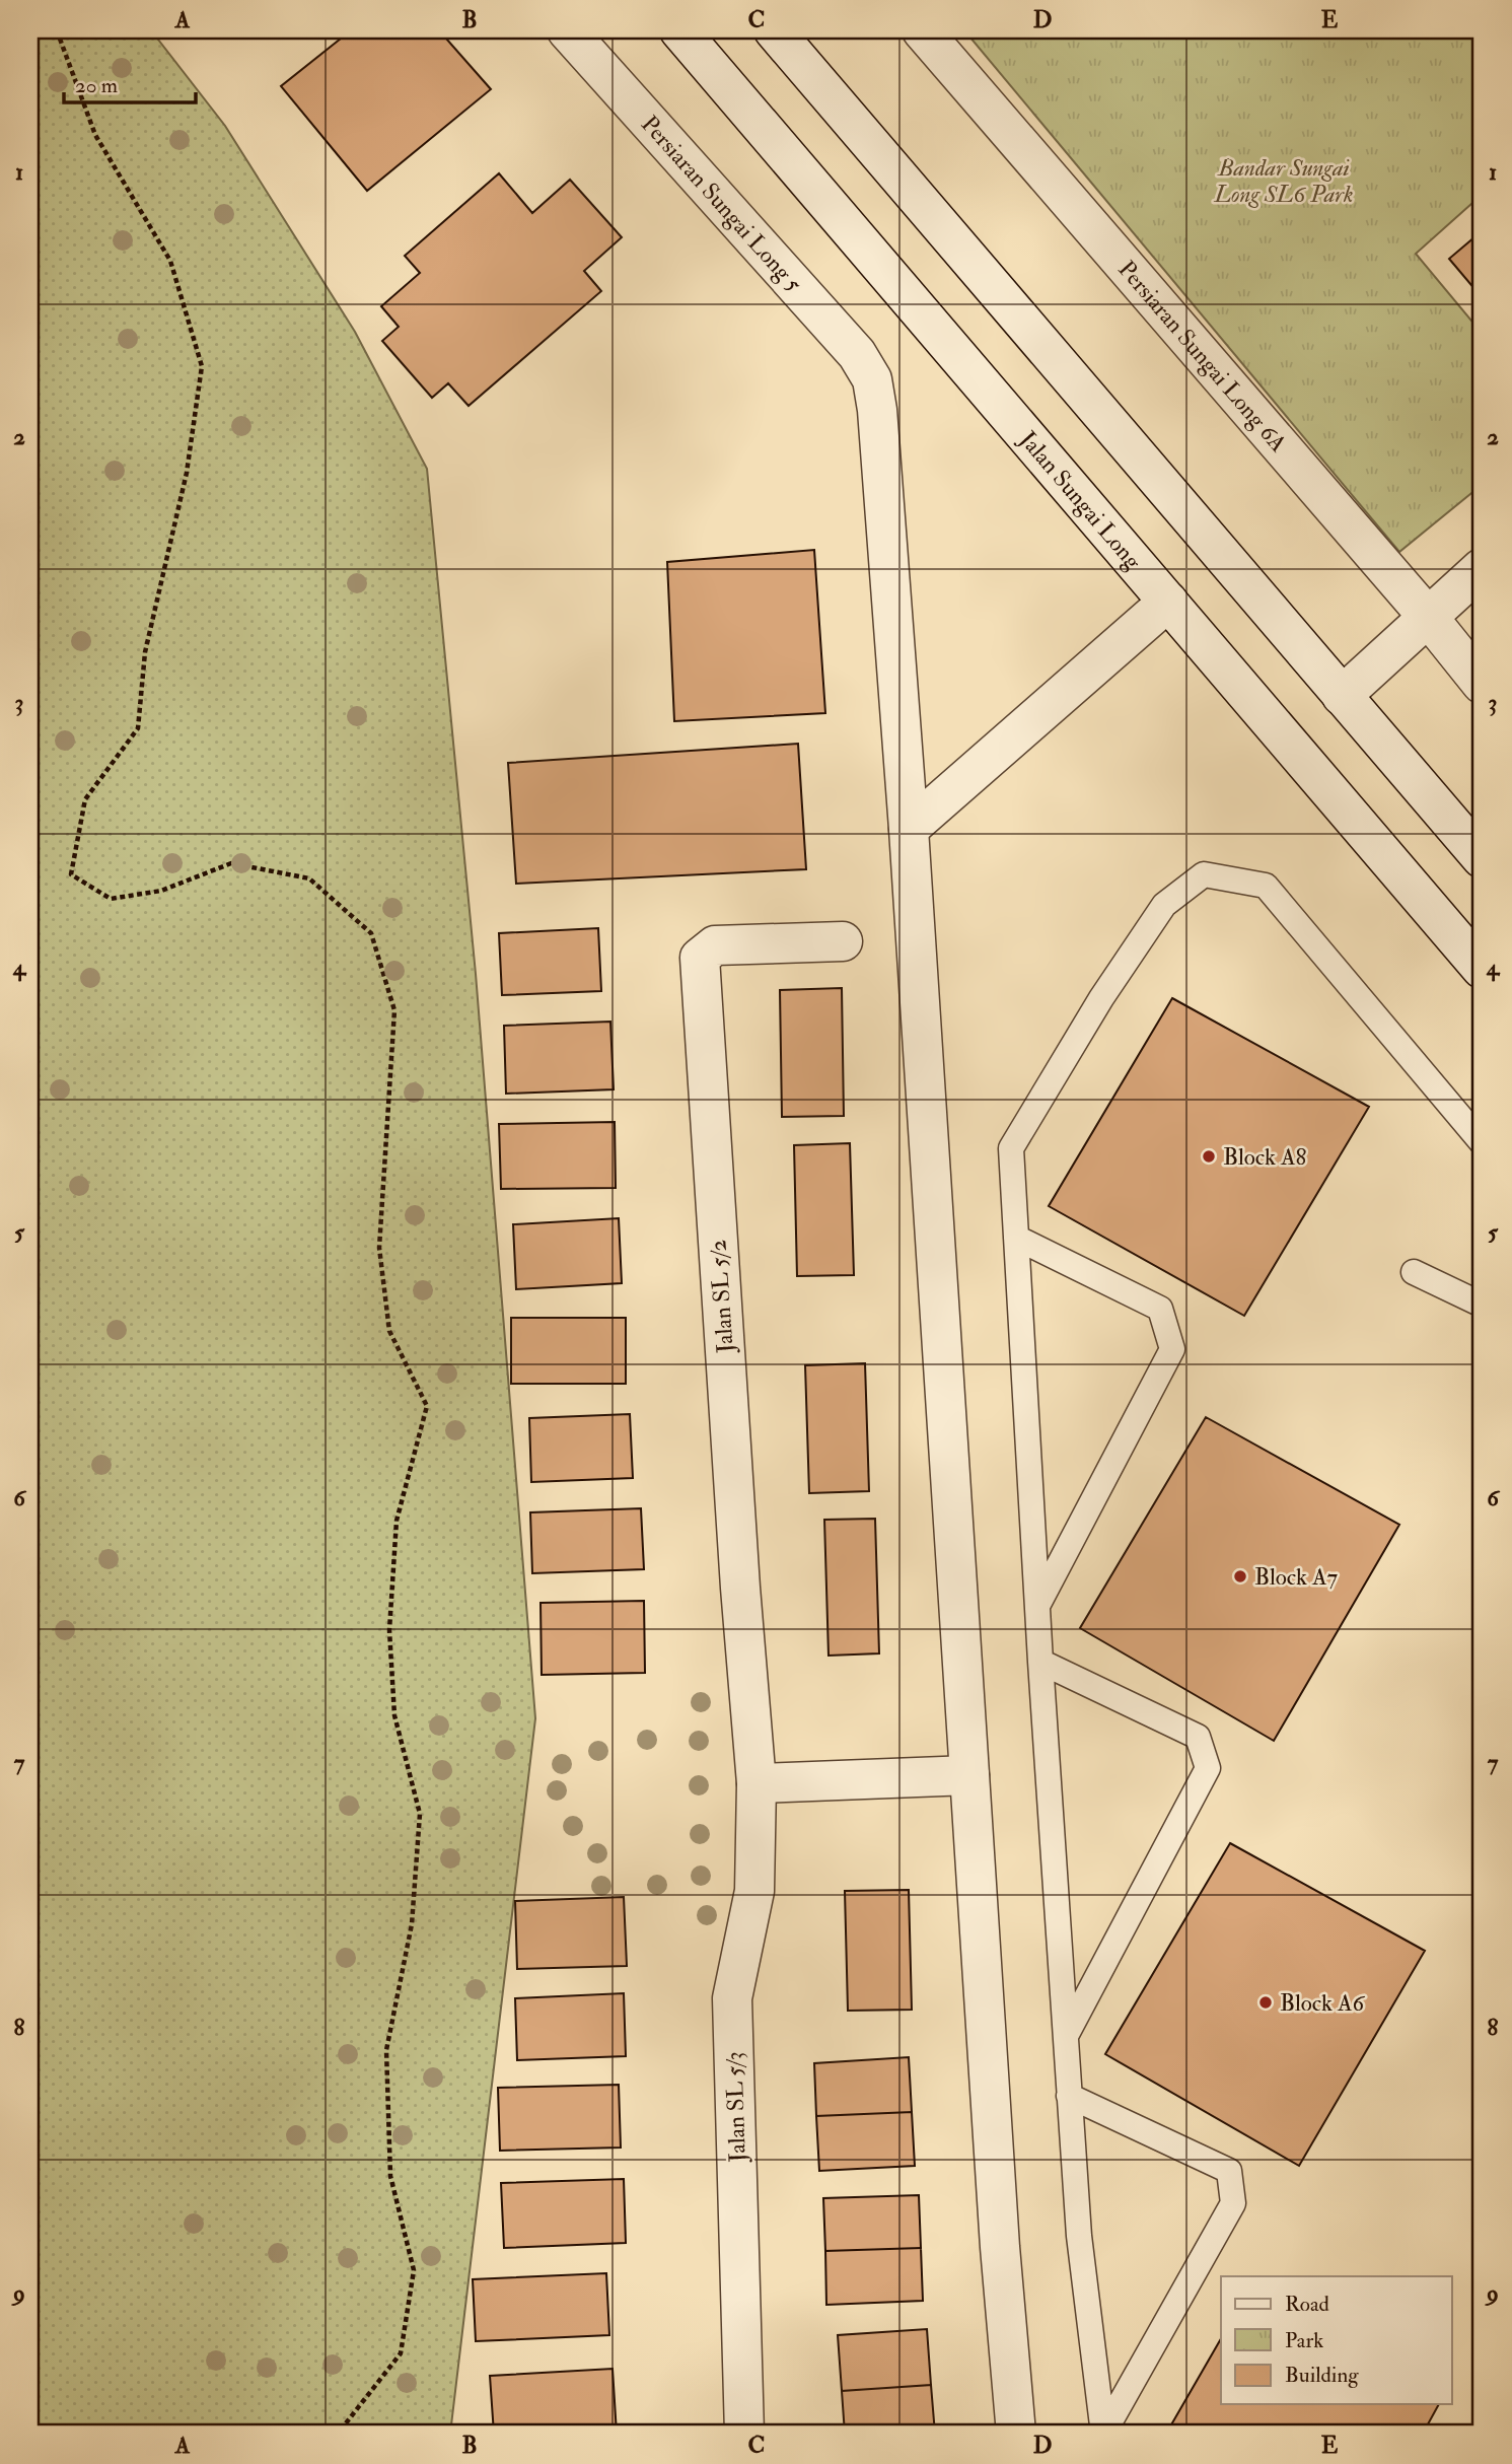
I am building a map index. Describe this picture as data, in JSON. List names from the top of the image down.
{
  "streets": {
    "street": [
      "Persiaran Sungai Long 5",
      "Persiaran Sungai Long 6A",
      "Jalan Sungai Long",
      "Jalan SL 5/2",
      "Jalan SL 5/3"
    ]
  },
  "crossings": [
    ["Jalan SL 5/2", "Jalan SL 5/3"]
  ],
  "parks": ["Bandar Sungai Long SL6 Park"],
  "places": ["Block A8", "Block A7", "Block A6"],
  "legend": ["Road", "Park", "Building"],
  "scale_bar": "20 m",
  "grid": {
    "columns": [
      "A",
      "B",
      "C",
      "D",
      "E"
    ],
    "rows": [
      "1",
      "2",
      "3",
      "4",
      "5",
      "6",
      "7",
      "8",
      "9"
    ]
  }
}
